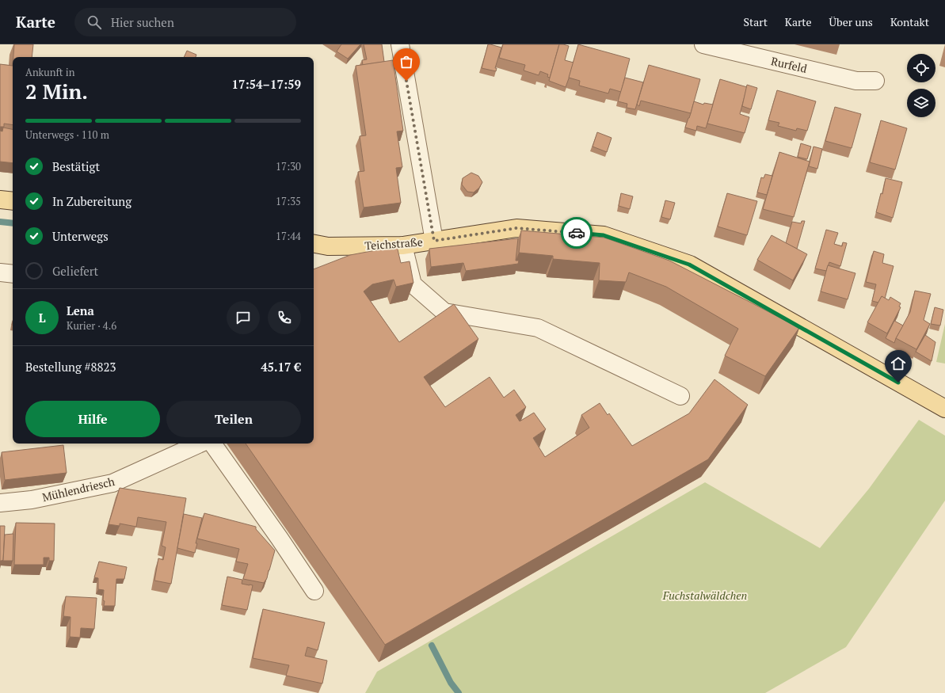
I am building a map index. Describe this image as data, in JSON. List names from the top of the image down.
{
  "streets": {
    "main road": ["Teichstraße"],
    "street": ["Rurfeld", "Mühlendriesch"]
  },
  "parks": ["Fuchstalwäldchen"],
  "page": {
    "header": "Karte",
    "search": "Hier suchen",
    "nav": [
      "Start",
      "Karte",
      "Über uns",
      "Kontakt"
    ],
    "heading": ["2 Min.", "Ankunft in", "17:54–17:59"],
    "panel": [
      "Lena",
      "Kurier · 4.6",
      "Bestellung #8823",
      "45.17 €"
    ],
    "bar": "Unterwegs · 110 m",
    "list": [
      ["Bestätigt", "17:30"],
      ["In Zubereitung", "17:35"],
      ["Unterwegs", "17:44"],
      "Geliefert"
    ],
    "round": "L",
    "buttons": ["Hilfe", "Teilen"]
  }
}
